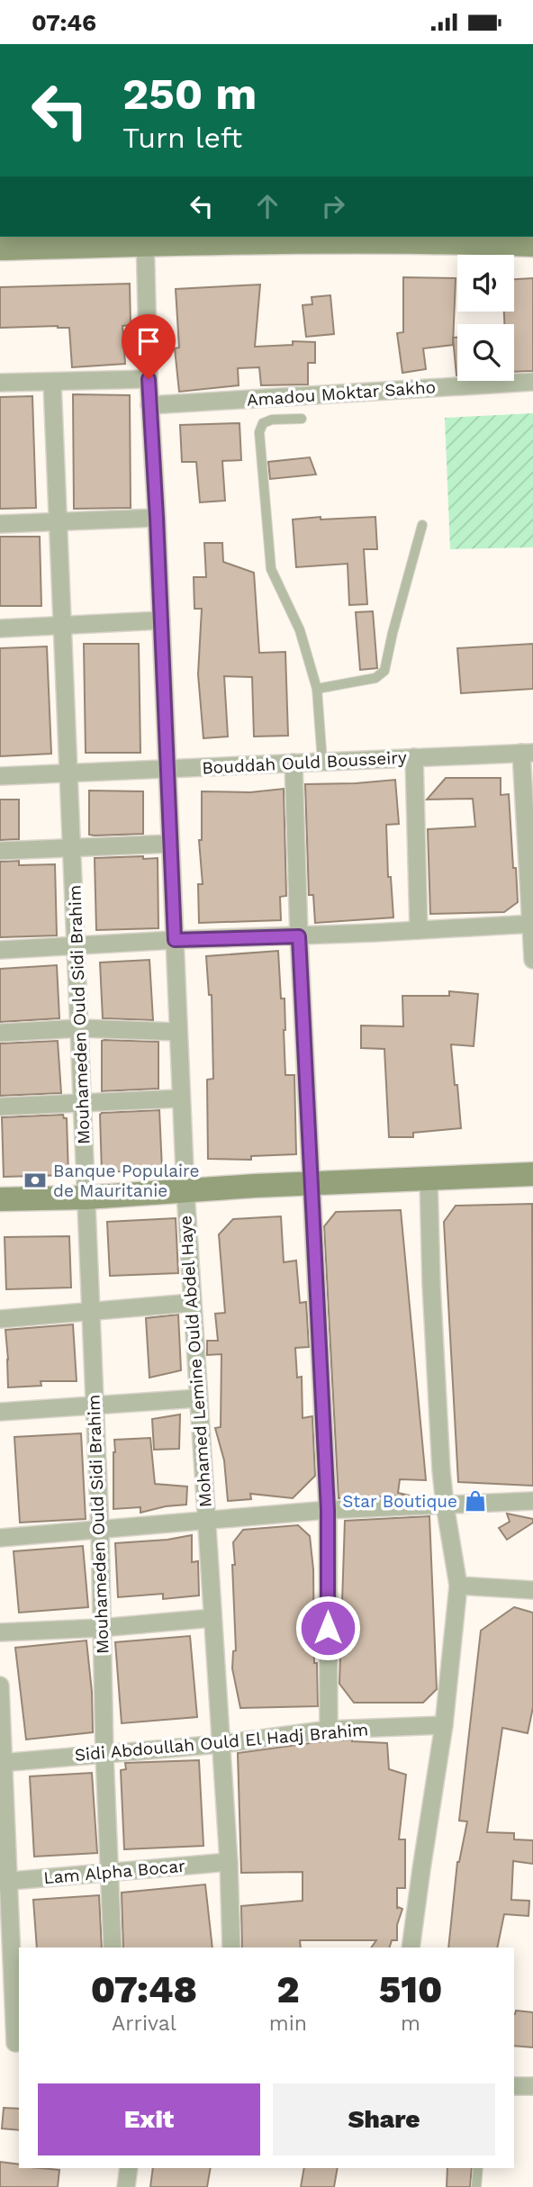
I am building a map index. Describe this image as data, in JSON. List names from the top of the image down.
{
  "streets": {
    "street": [
      "Amadou Moktar Sakho",
      "Bouddah Ould Bousseiry",
      "Mouhameden Ould Sidi Brahim",
      "Mohamed Lemine Ould Abdel Haye",
      "Sidi Abdoullah Ould El Hadj Brahim",
      "Lam Alpha Bocar"
    ]
  },
  "crossings": [
    ["Amadou Moktar Sakho", "Mohamed Lemine Ould Abdel Haye"],
    ["Bouddah Ould Bousseiry", "Mouhameden Ould Sidi Brahim"],
    ["Bouddah Ould Bousseiry", "Mohamed Lemine Ould Abdel Haye"],
    ["Mouhameden Ould Sidi Brahim", "Sidi Abdoullah Ould El Hadj Brahim"],
    ["Mouhameden Ould Sidi Brahim", "Lam Alpha Bocar"],
    ["Mohamed Lemine Ould Abdel Haye", "Sidi Abdoullah Ould El Hadj Brahim"],
    ["Mohamed Lemine Ould Abdel Haye", "Lam Alpha Bocar"]
  ],
  "places": {
    "bank": ["Banque Populaire de Mauritanie"],
    "shop": ["Star Boutique"]
  },
  "page": {
    "status": "07:46",
    "turn": ["250 m", "Turn left"],
    "eta": [
      "07:48",
      "Arrival",
      "2",
      "min",
      "510",
      "m"
    ],
    "buttons": ["Exit", "Share"]
  }
}
